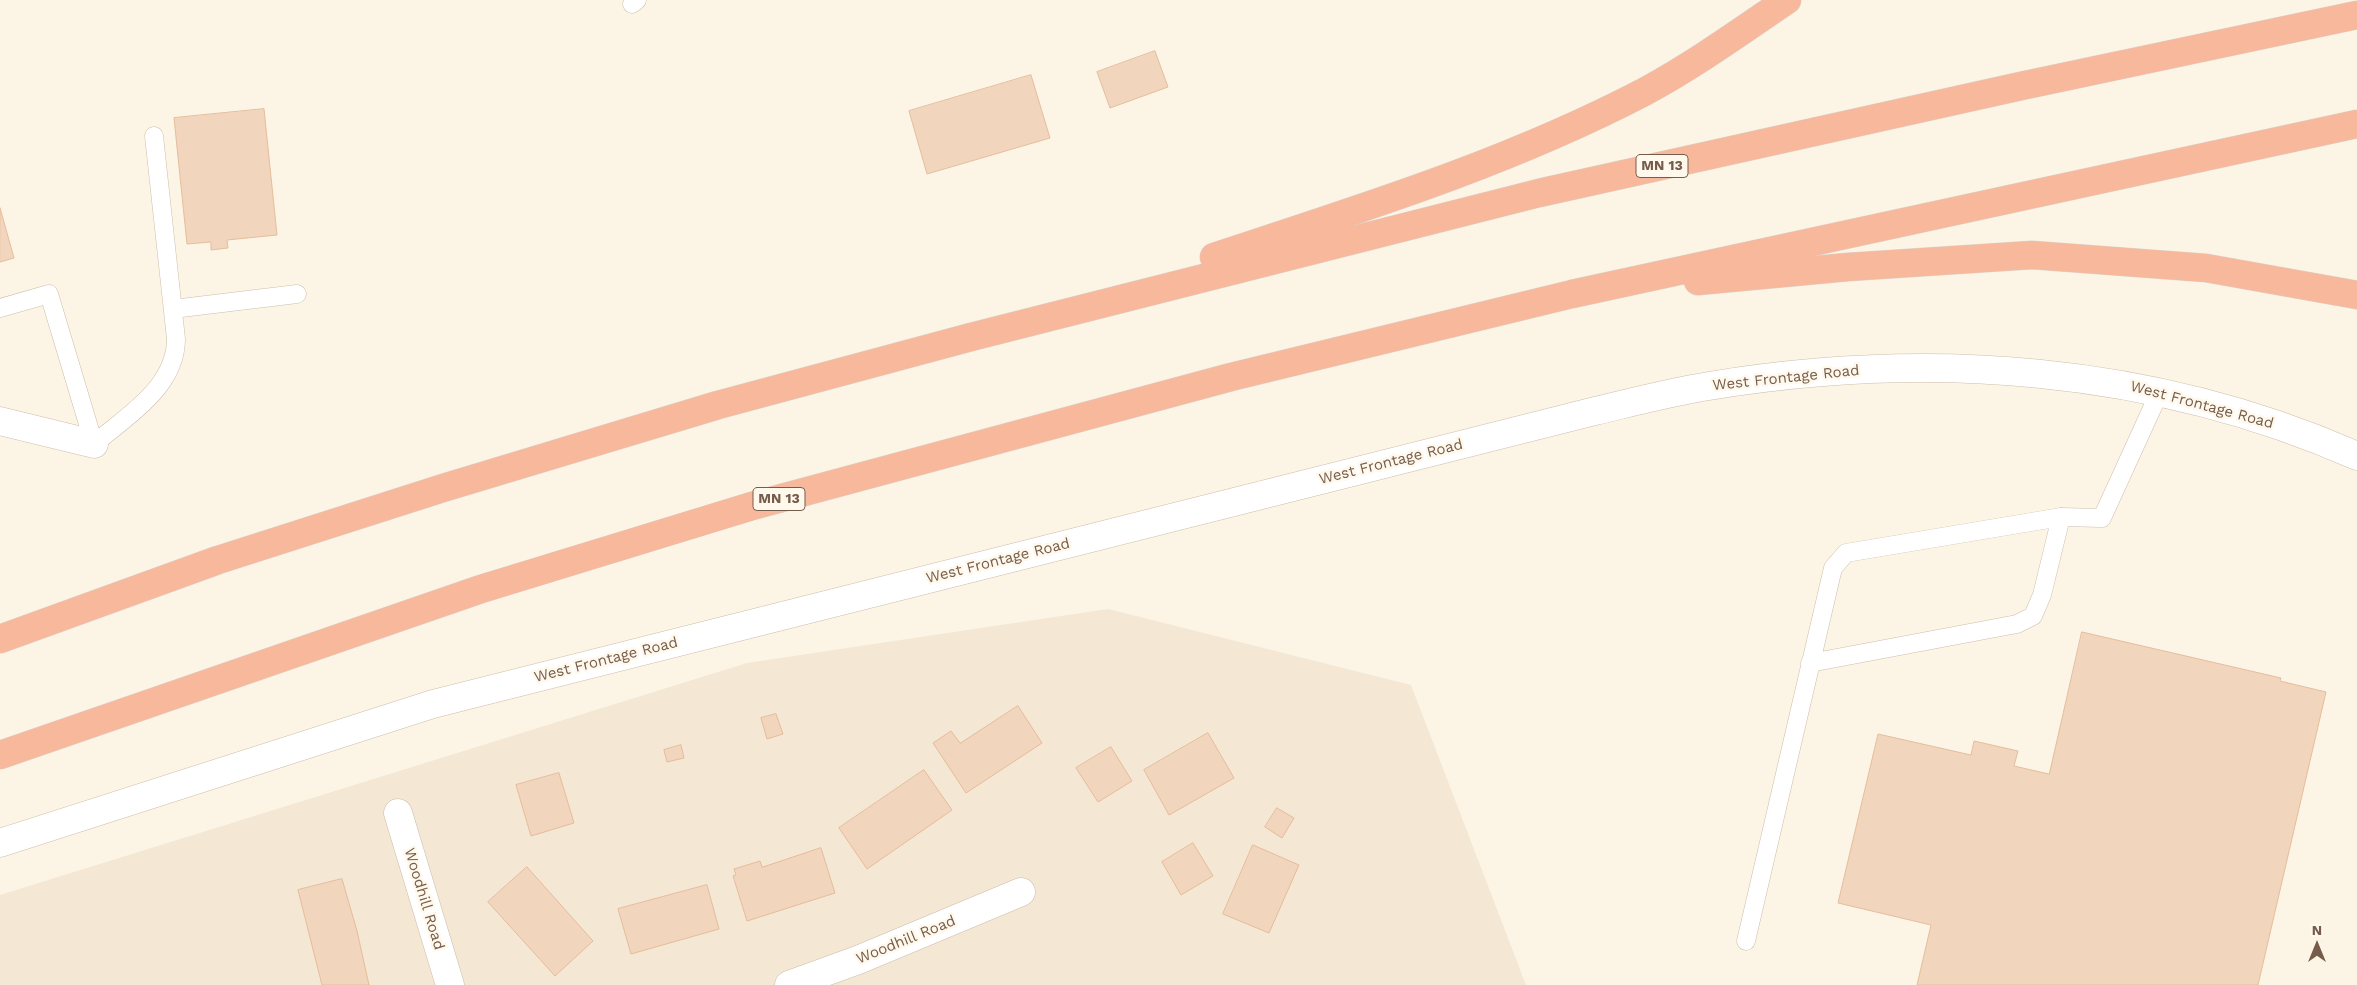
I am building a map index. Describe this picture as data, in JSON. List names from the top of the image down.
{
  "streets": {
    "highway": ["MN 13"],
    "street": ["West Frontage Road", "Woodhill Road"]
  },
  "north": "top"
}
